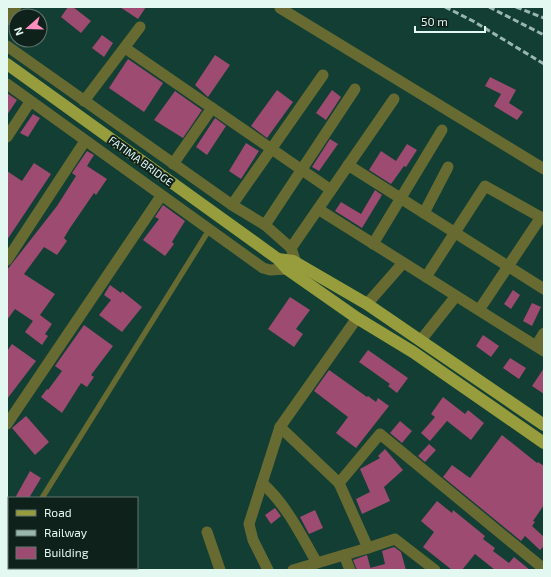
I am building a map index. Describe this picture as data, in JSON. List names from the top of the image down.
{
  "streets": {
    "main road": ["FATIMA BRIDGE"]
  },
  "legend": ["Road", "Railway", "Building"],
  "scale_bar": "50 m",
  "north": "left"
}
